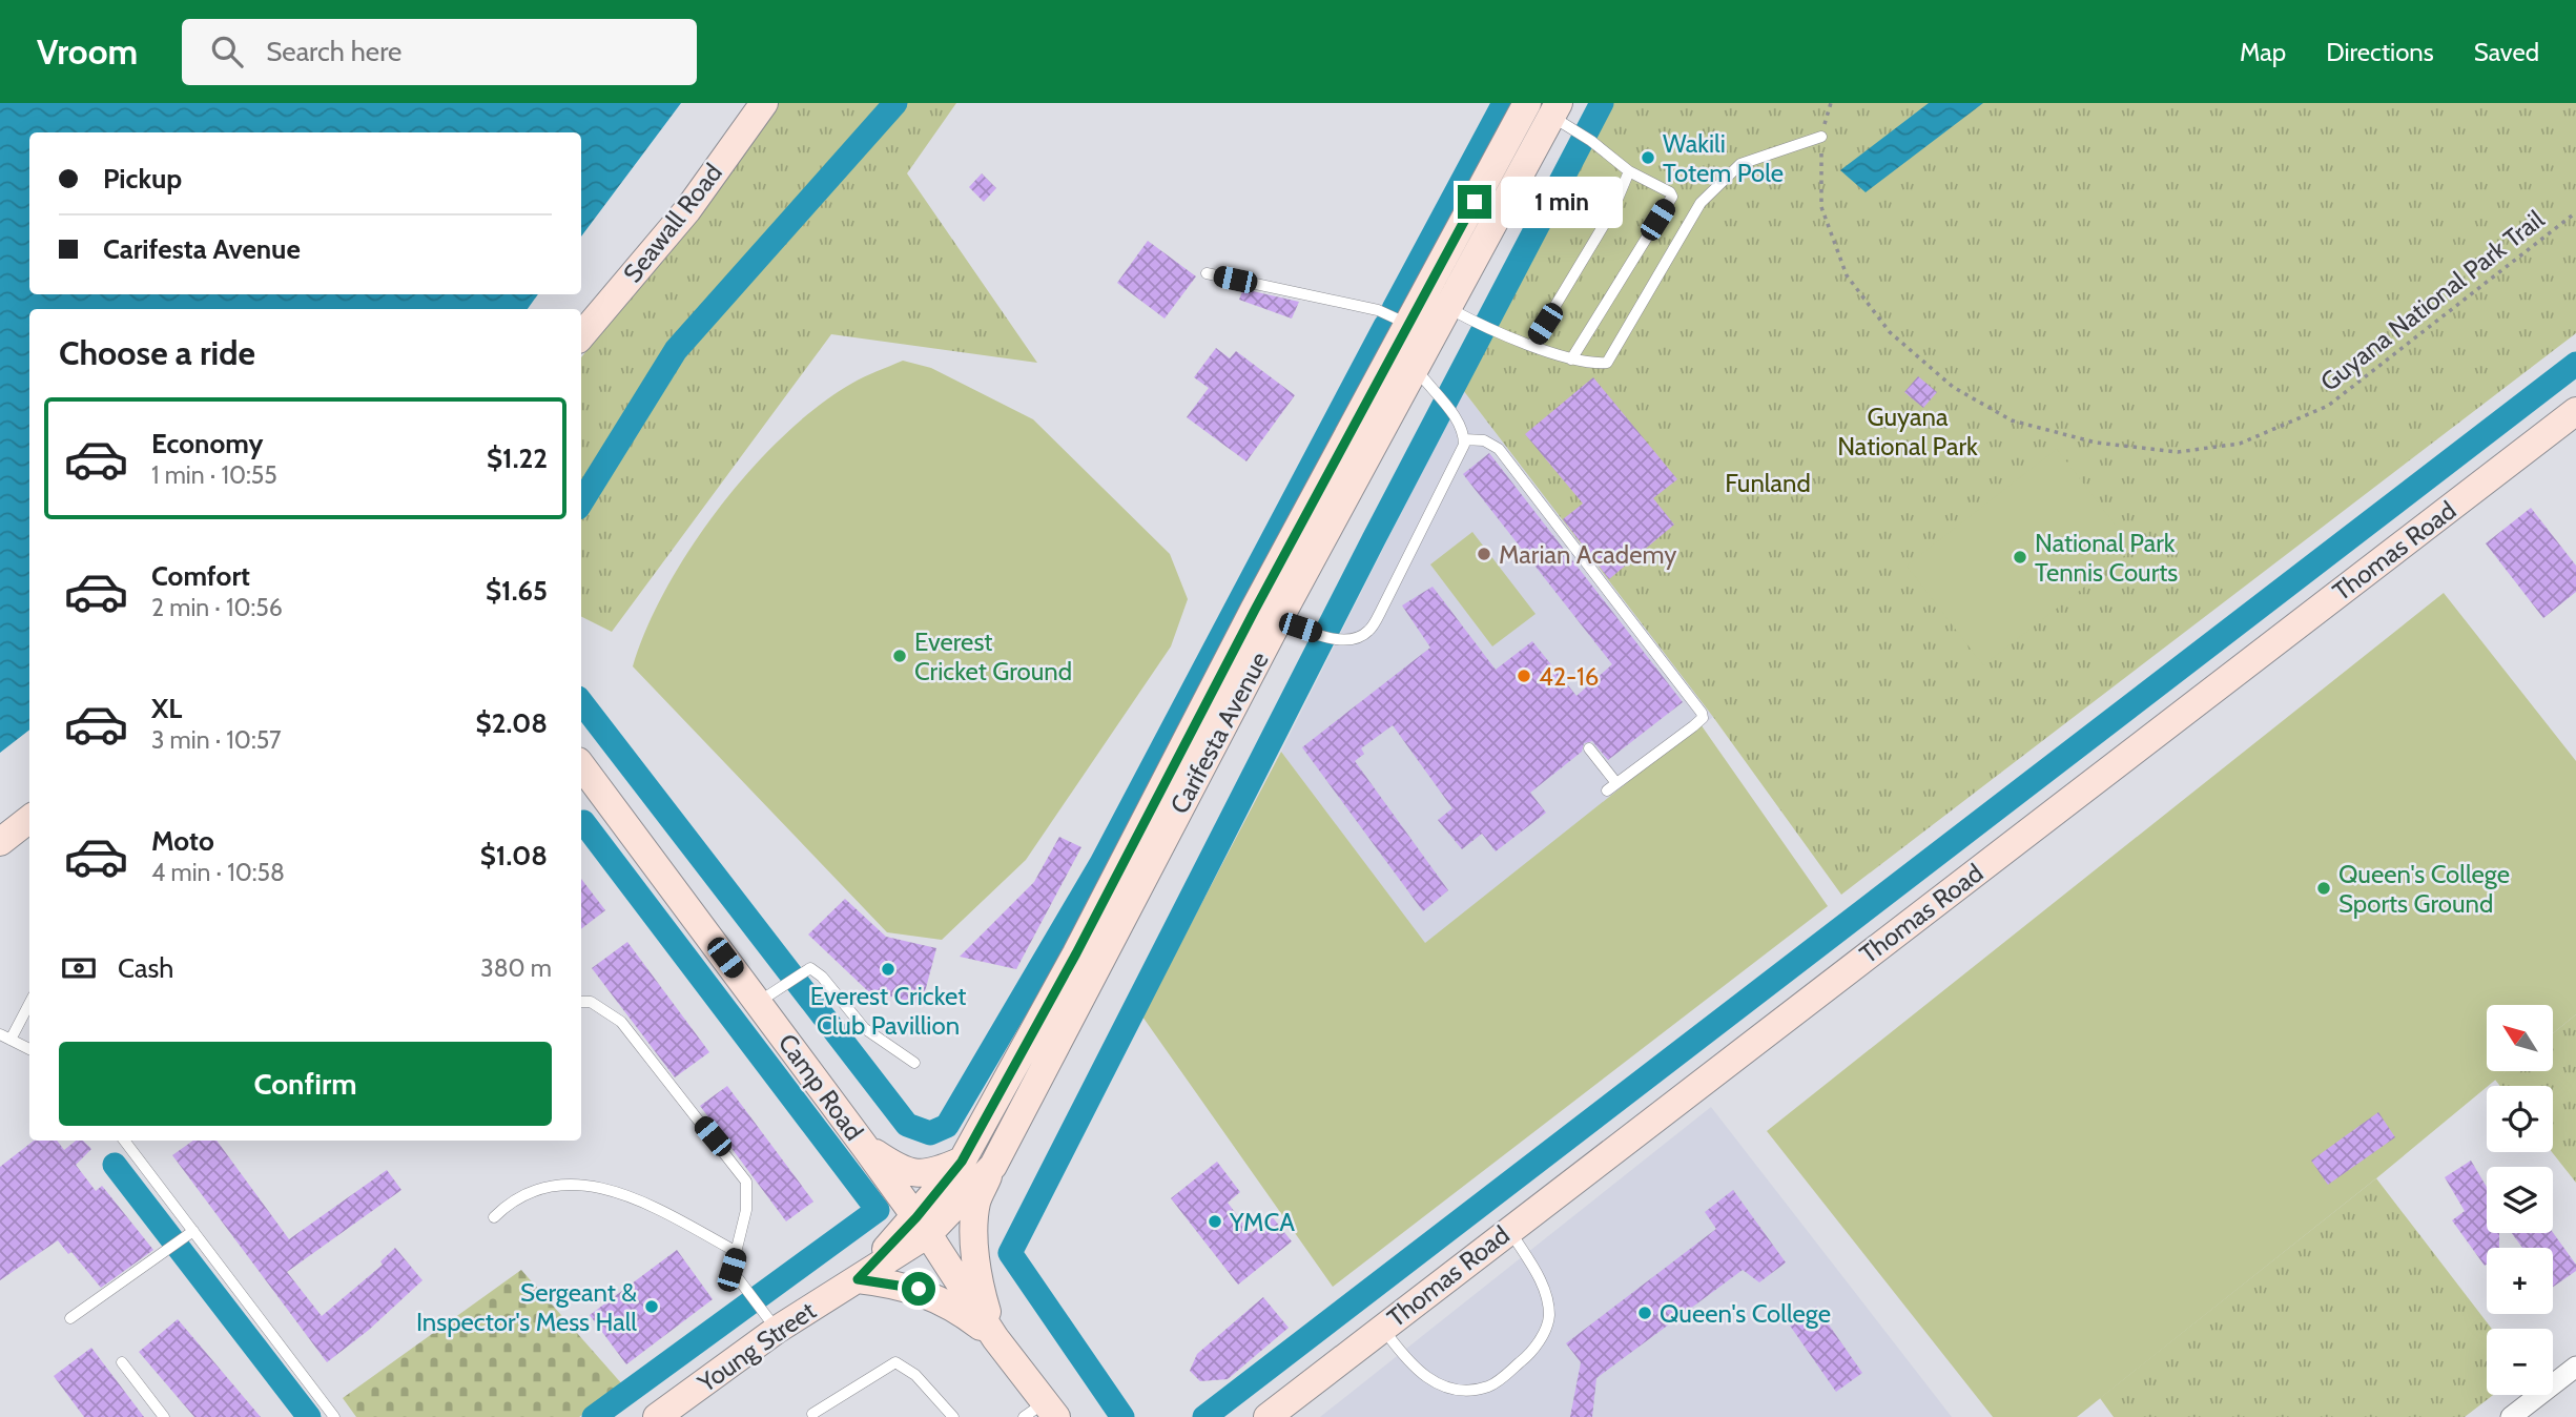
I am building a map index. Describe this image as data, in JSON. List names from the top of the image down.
{
  "streets": {
    "main road": [
      "Seawall Road",
      "Thomas Road",
      "Carifesta Avenue",
      "Camp Road",
      "Young Street"
    ],
    "path": ["Guyana National Park Trail"]
  },
  "crossings": [
    ["Carifesta Avenue", "Camp Road"],
    ["Carifesta Avenue", "Young Street"],
    ["Camp Road", "Young Street"]
  ],
  "parks": ["Guyana National Park", "Funland"],
  "places": [
    "Wakili Totem Pole",
    "Marian Academy",
    "National Park Tennis Courts",
    "Everest Cricket Ground",
    "42-16",
    "Queen's College Sports Ground",
    "Everest Cricket Club Pavillion",
    "YMCA",
    "Sergeant & Inspector's Mess Hall",
    "Queen's College"
  ],
  "north": "top left",
  "page": {
    "header": "Vroom",
    "search": "Search here",
    "nav": ["Map", "Directions", "Saved"],
    "banner": ["Pickup", "Carifesta Avenue"],
    "bubble": "1 min",
    "heading": "Choose a ride",
    "list": [
      {
        "name": "Economy",
        "note": "1 min · 10:55",
        "value": "$1.22"
      },
      {
        "name": "Comfort",
        "note": "2 min · 10:56",
        "value": "$1.65"
      },
      {
        "name": "XL",
        "note": "3 min · 10:57",
        "value": "$2.08"
      },
      {
        "name": "Moto",
        "note": "4 min · 10:58",
        "value": "$1.08"
      }
    ],
    "pay": ["Cash", "380 m"],
    "map_buttons": ["+", "−"],
    "buttons": "Confirm"
  }
}
